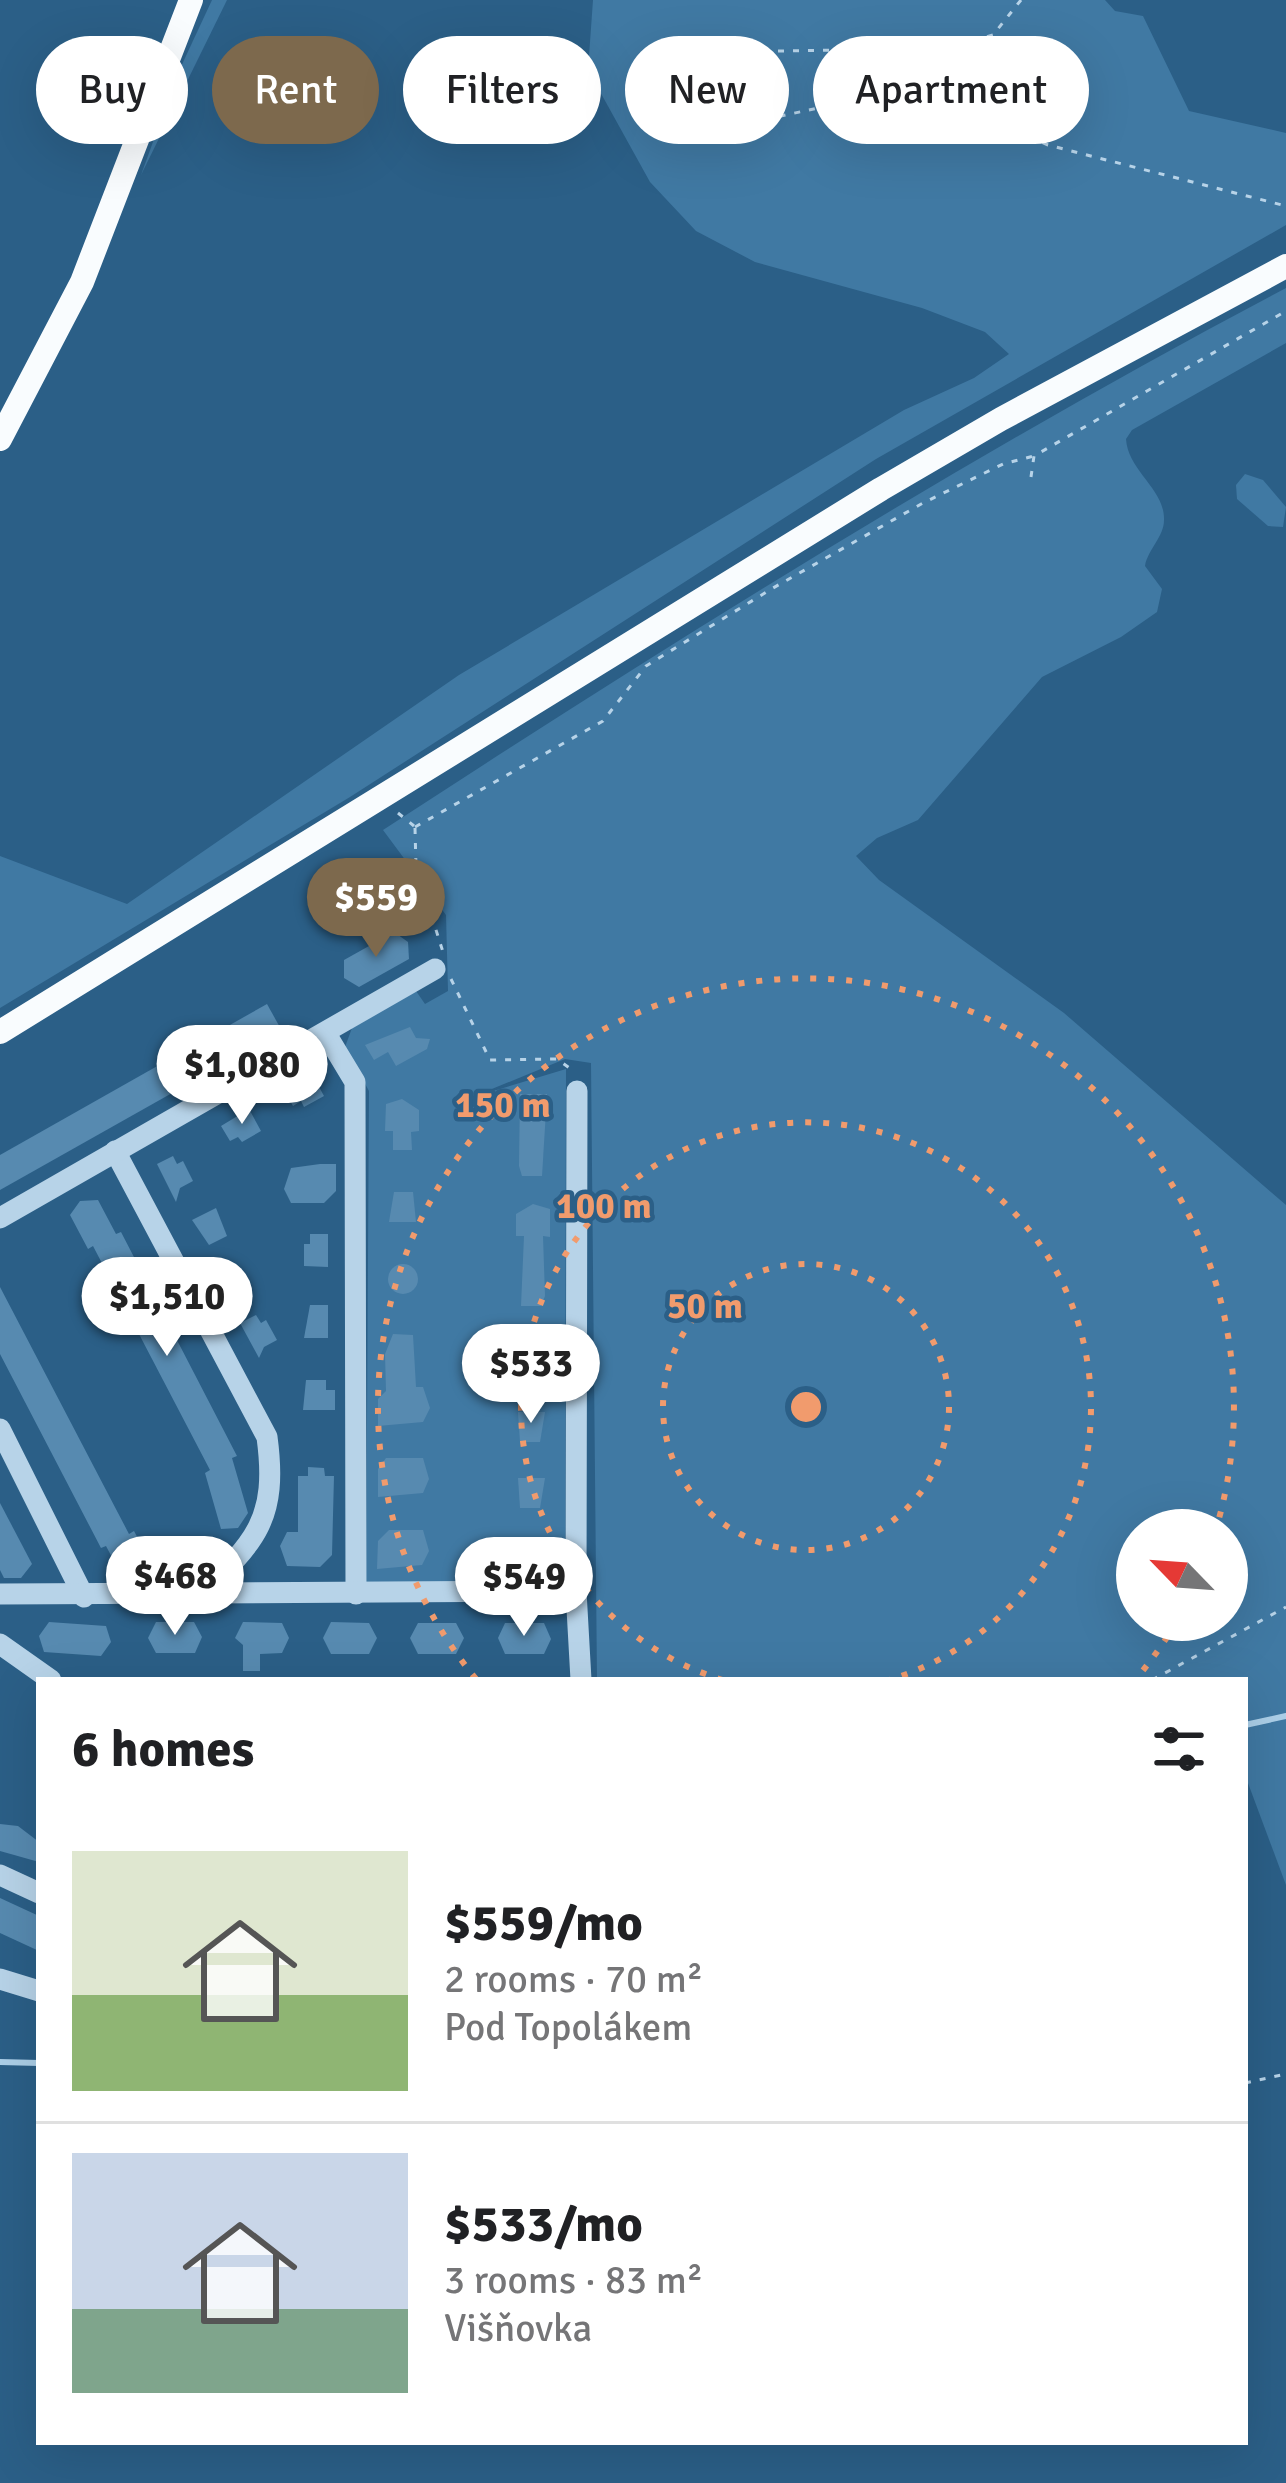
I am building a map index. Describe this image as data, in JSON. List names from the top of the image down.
{
  "north": "top left",
  "page": {
    "chip": [
      "Buy",
      "Rent",
      "Filters",
      "New",
      "Apartment"
    ],
    "price": [
      "$559",
      "$1,080",
      "$1,510",
      "$533",
      "$468",
      "$549"
    ],
    "heading": "6 homes",
    "list": [
      {
        "name": "$559/mo",
        "note": "2 rooms · 70 m² · Pod Topolákem"
      },
      {
        "name": "$533/mo",
        "note": "3 rooms · 83 m² · Višňovka"
      }
    ]
  },
  "rings": ["150 m", "100 m", "50 m"]
}
